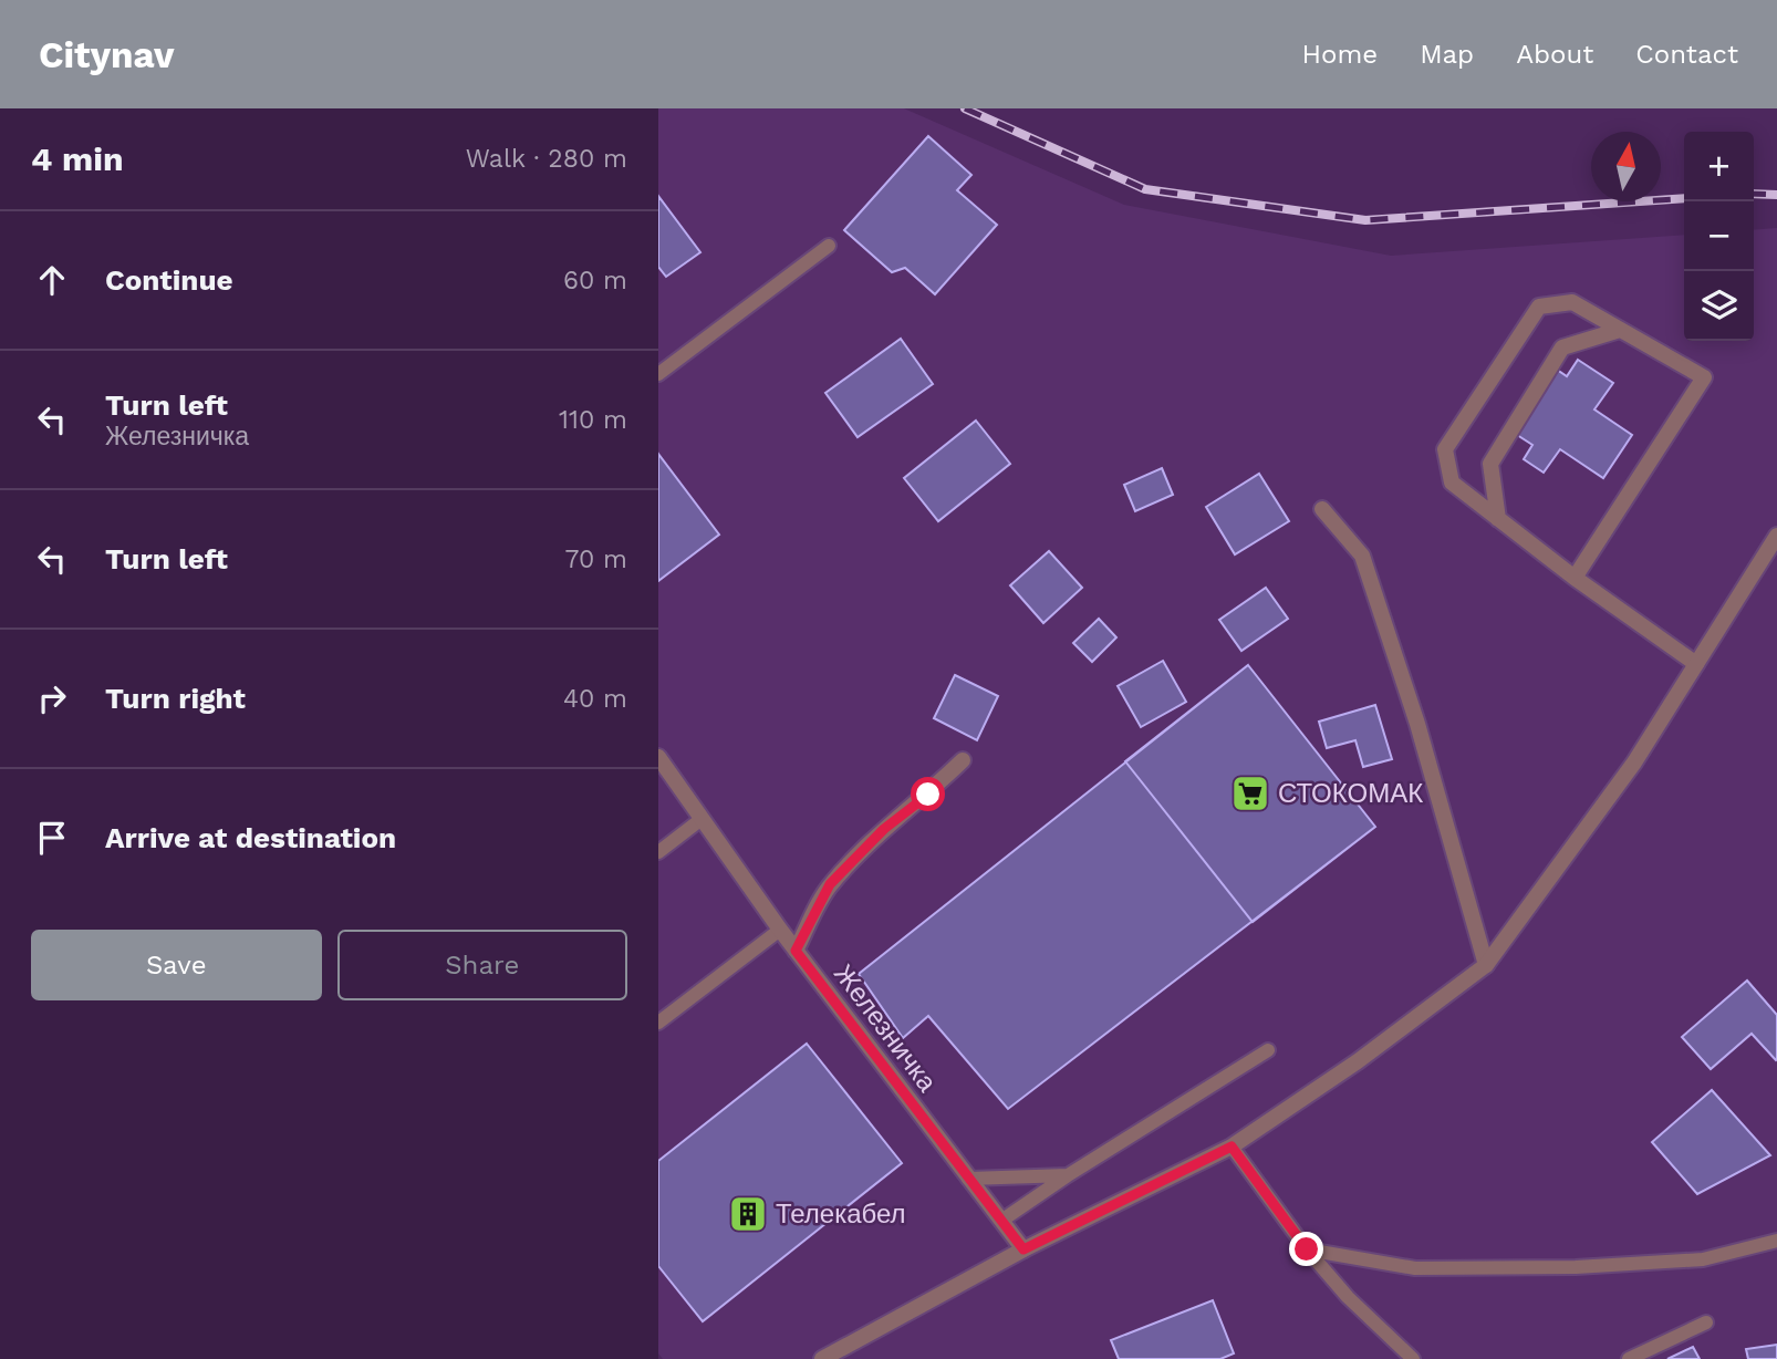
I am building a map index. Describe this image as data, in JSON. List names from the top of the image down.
{
  "streets": {
    "street": ["Железничка"]
  },
  "places": {
    "supermarket": ["СТОКОМАК"],
    "building": ["Телекабел"]
  },
  "north": "top",
  "page": {
    "header": "Citynav",
    "nav": [
      "Home",
      "Map",
      "About",
      "Contact"
    ],
    "heading": ["4 min", "Walk · 280 m"],
    "map_buttons": ["+", "−"],
    "list": [
      ["Continue", "60 m"],
      ["Turn left", "Железничка", "110 m"],
      ["Turn left", "70 m"],
      ["Turn right", "40 m"],
      "Arrive at destination"
    ],
    "buttons": ["Save", "Share"]
  }
}
